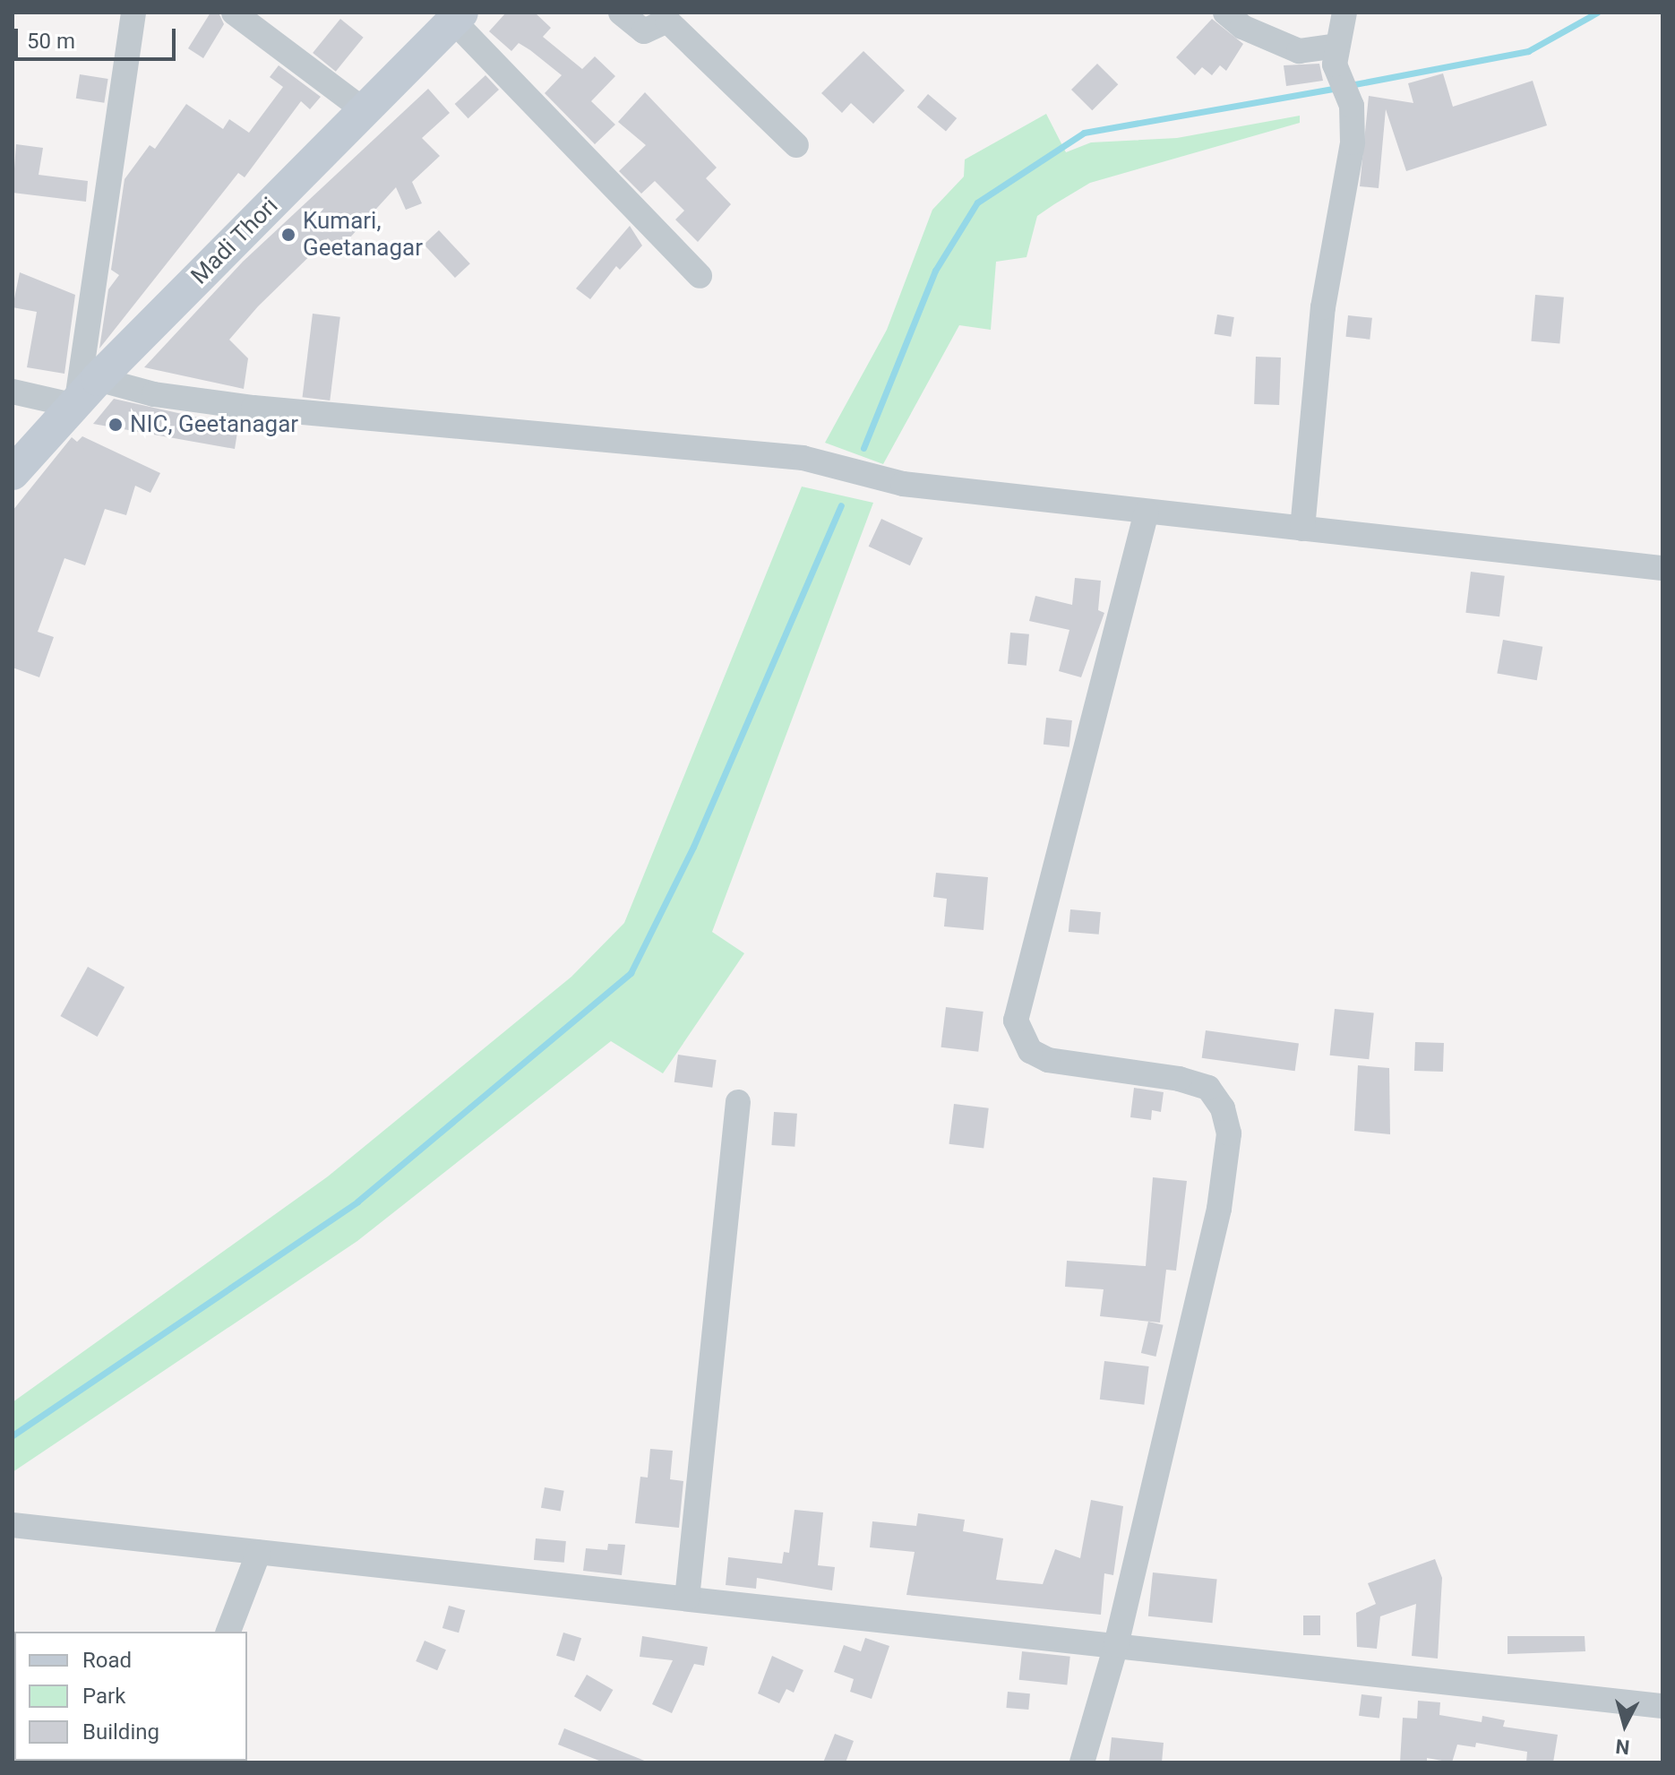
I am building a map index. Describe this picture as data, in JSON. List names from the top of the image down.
{
  "streets": {
    "main road": ["Madi Thori"]
  },
  "places": ["Kumari, Geetanagar", "NIC, Geetanagar"],
  "legend": ["Road", "Park", "Building"],
  "scale_bar": "50 m",
  "north": "bottom"
}
